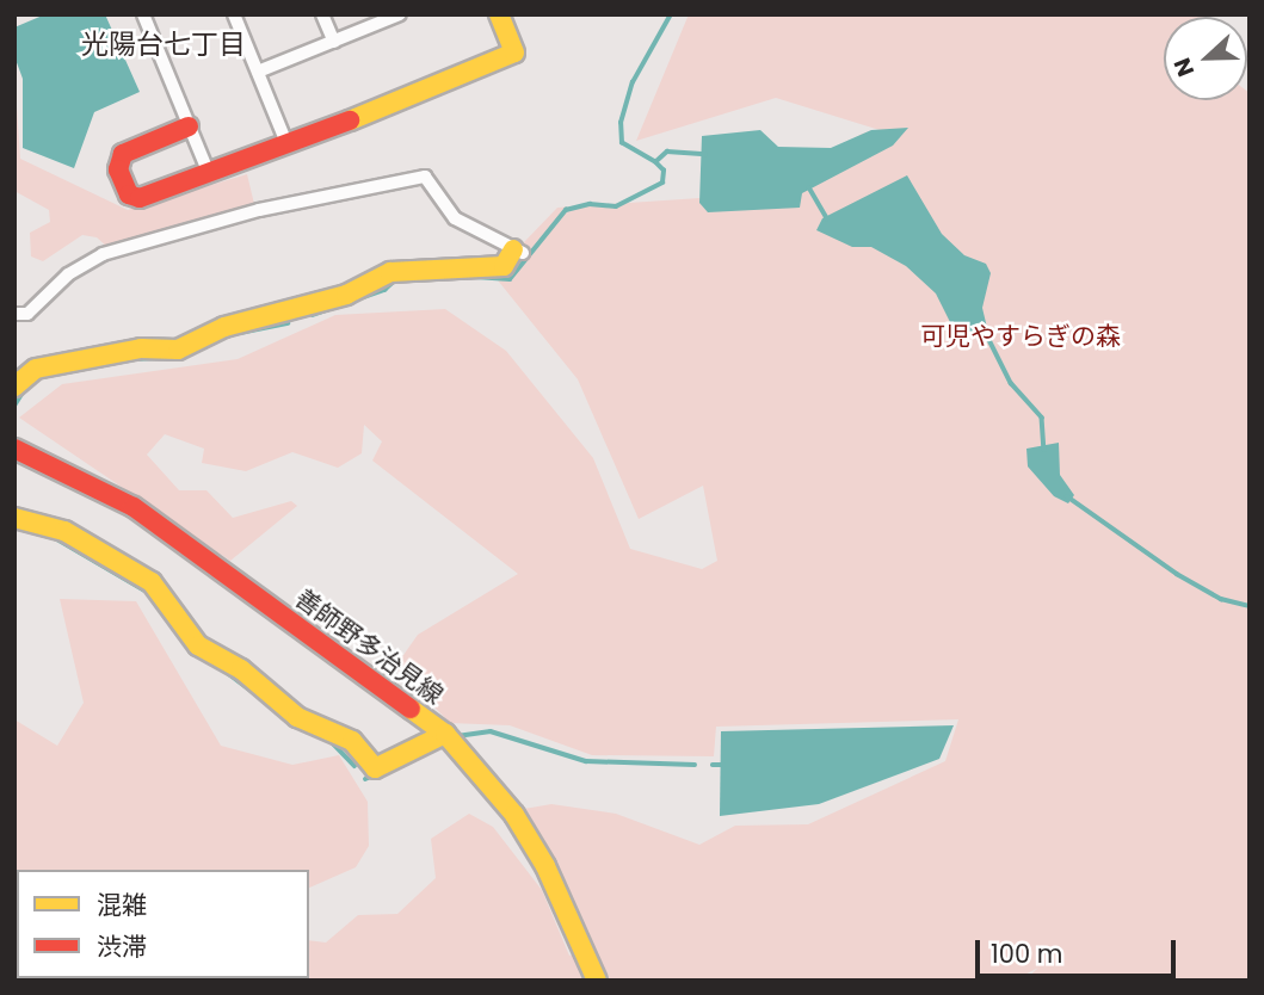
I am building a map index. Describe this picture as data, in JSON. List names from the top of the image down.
{
  "streets": {
    "street": ["善師野多治見線"]
  },
  "districts": ["光陽台七丁目"],
  "parks": ["可児やすらぎの森"],
  "legend": ["混雑", "渋滞"],
  "scale_bar": "100 m",
  "north": "left"
}
